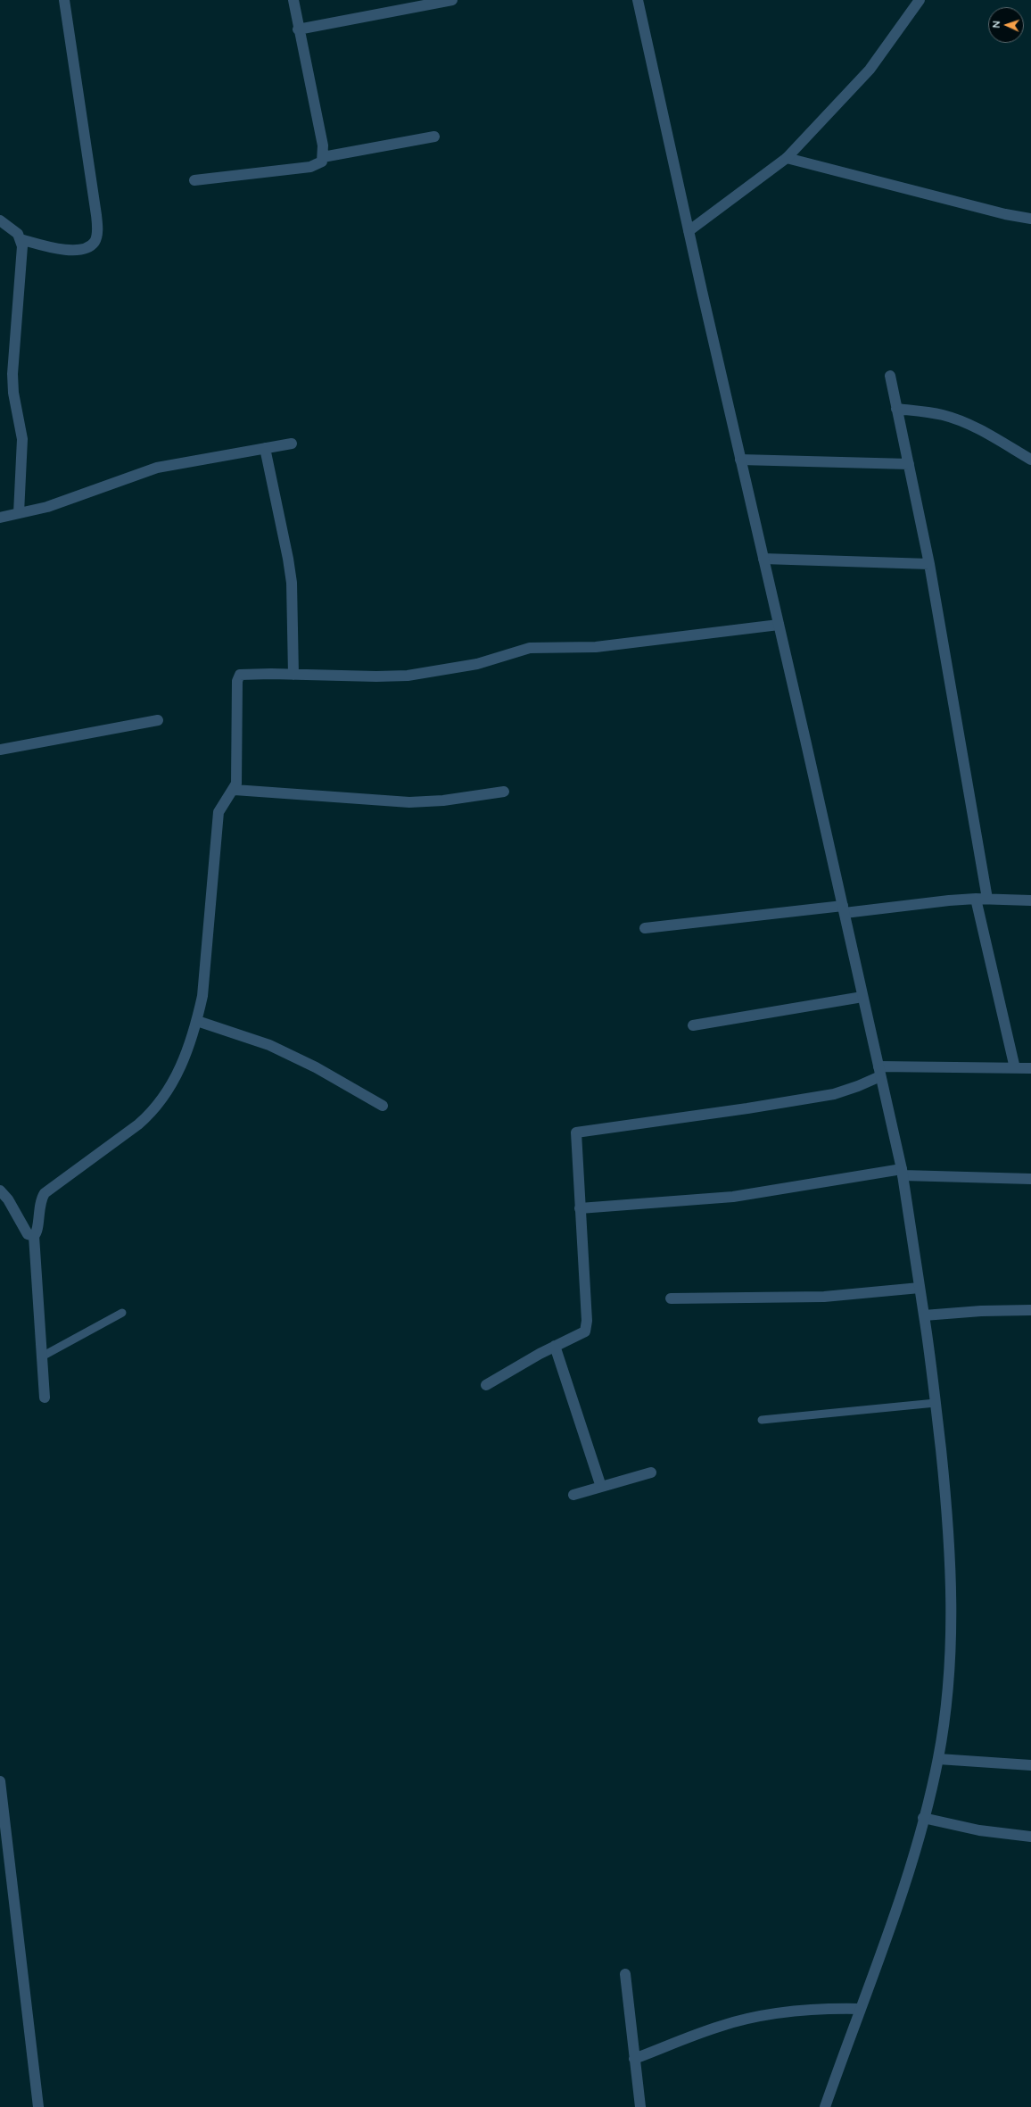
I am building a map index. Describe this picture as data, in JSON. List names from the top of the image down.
{
  "north": "left"
}
